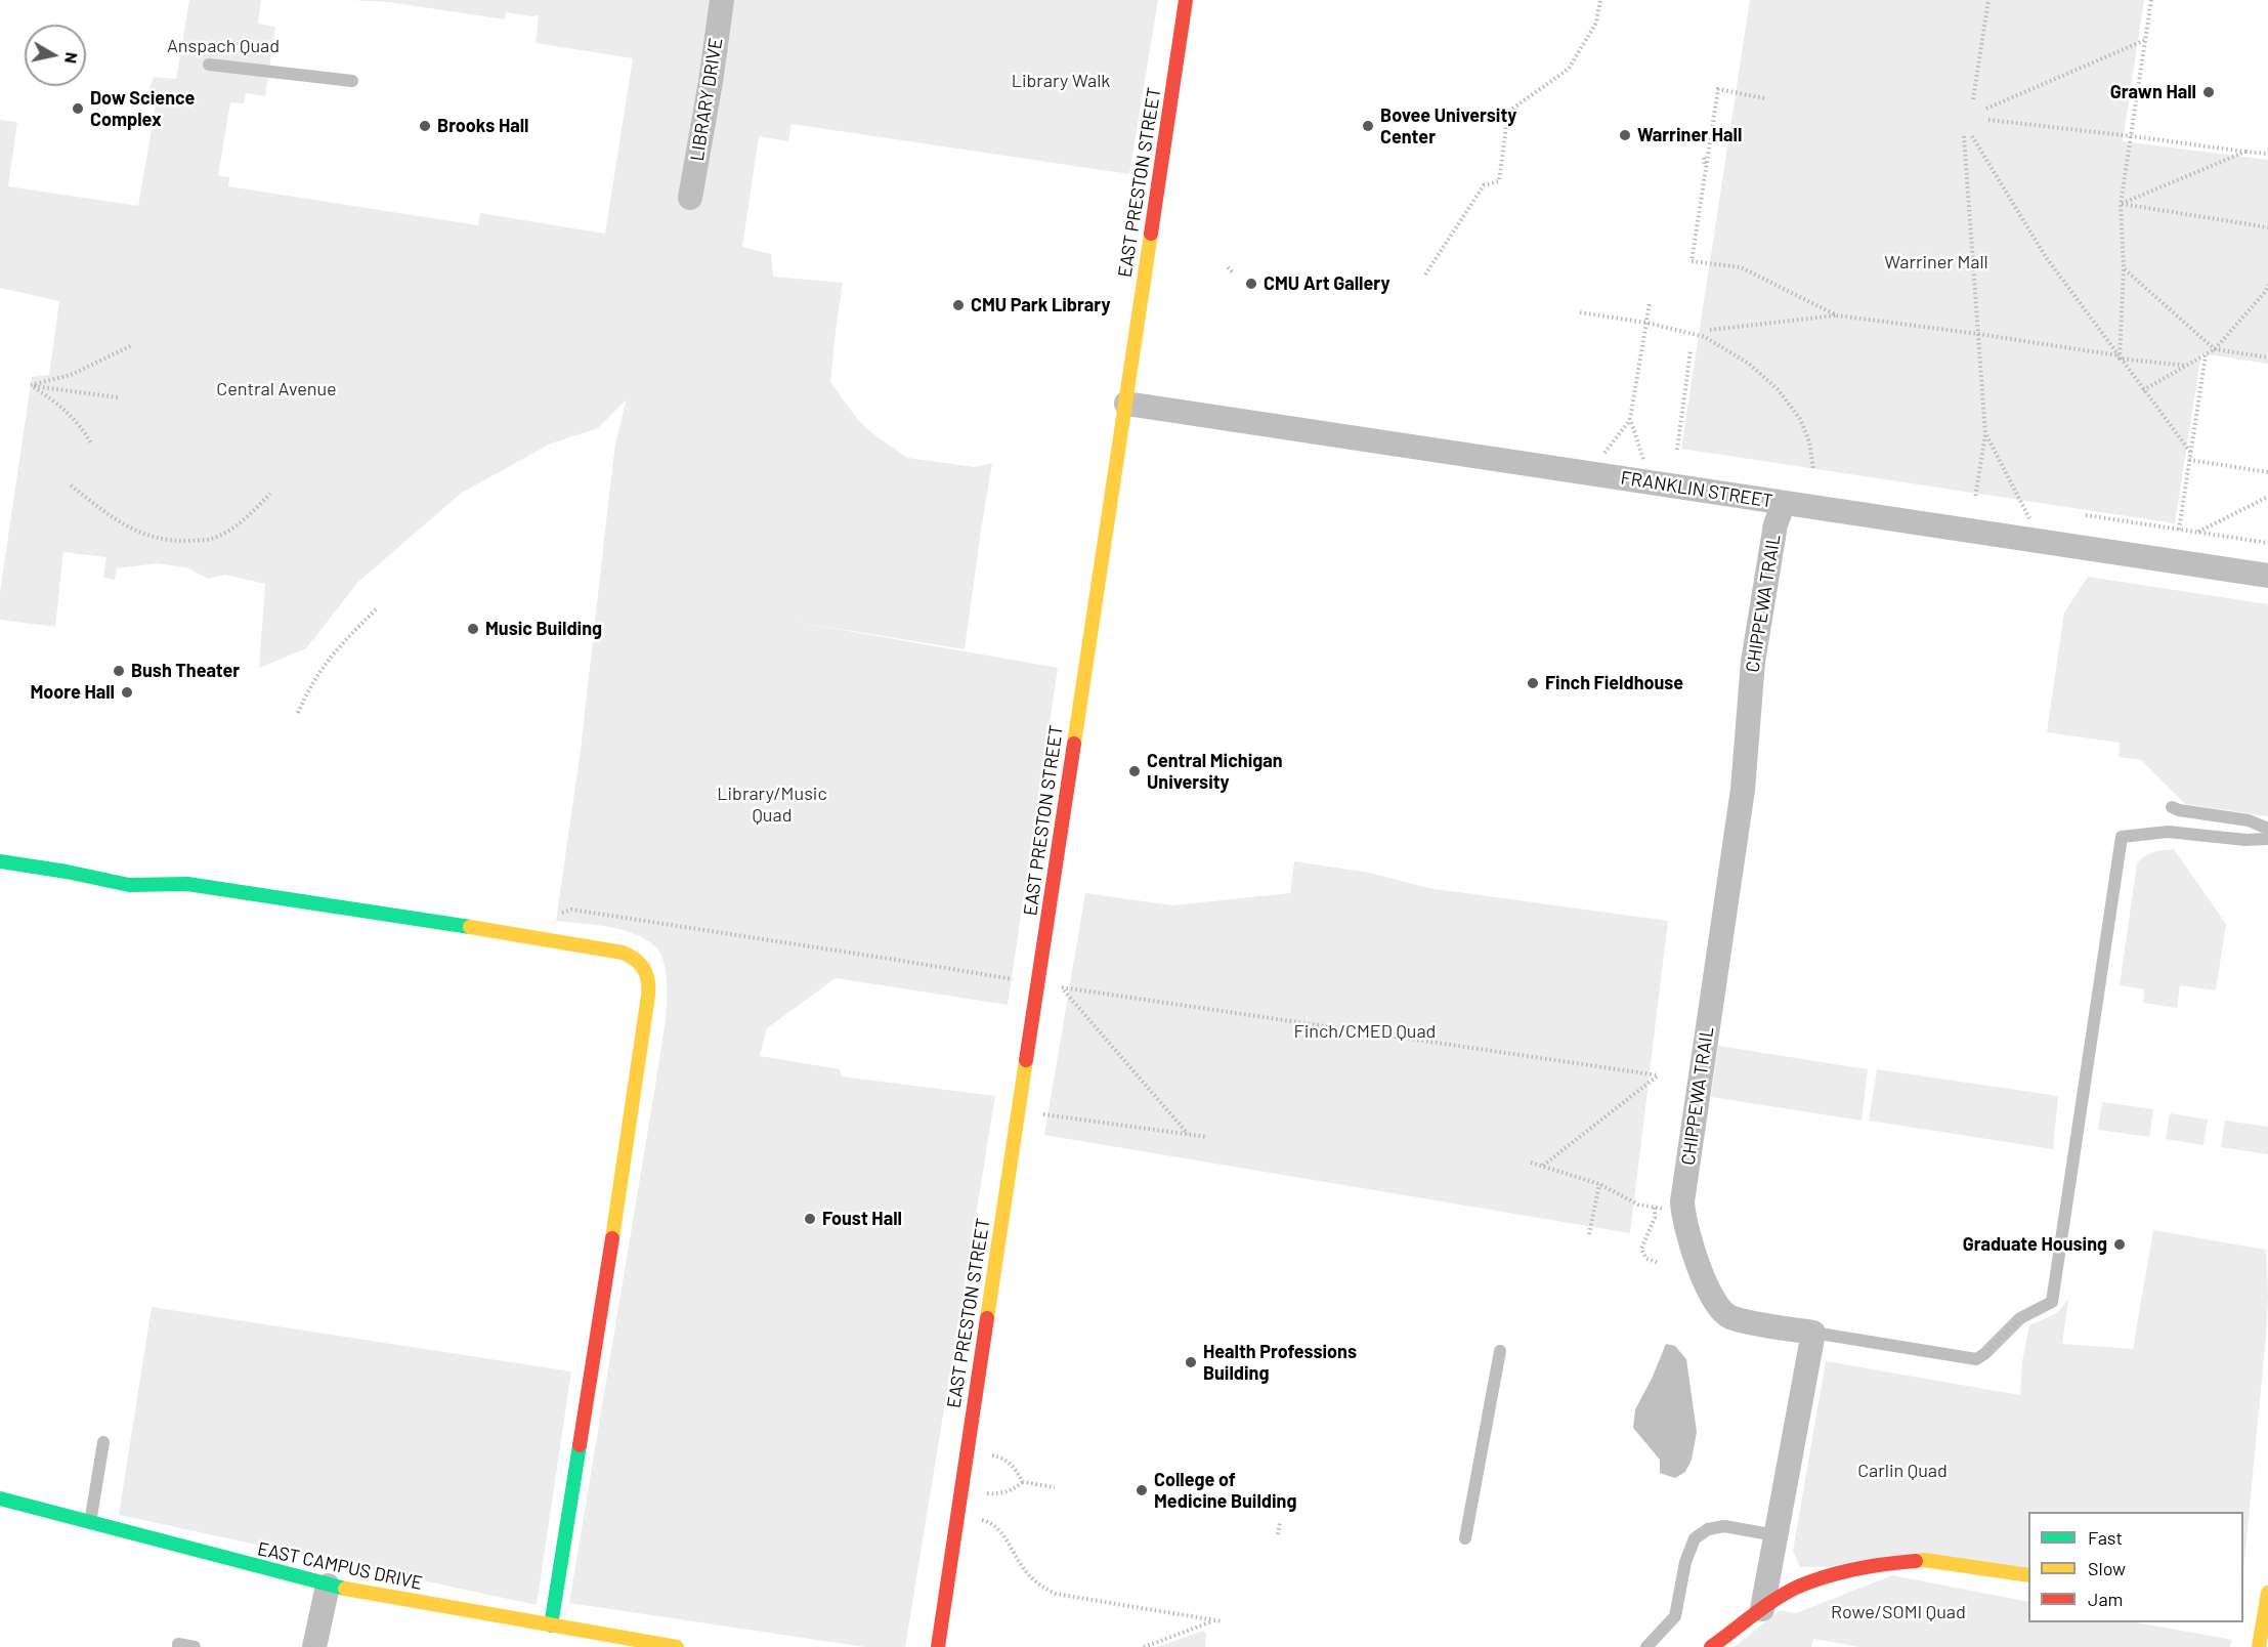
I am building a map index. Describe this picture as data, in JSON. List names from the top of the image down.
{
  "streets": {
    "street": [
      "LIBRARY DRIVE",
      "EAST PRESTON STREET",
      "FRANKLIN STREET",
      "CHIPPEWA TRAIL",
      "EAST CAMPUS DRIVE"
    ]
  },
  "crossings": [
    ["EAST PRESTON STREET", "FRANKLIN STREET"],
    ["FRANKLIN STREET", "CHIPPEWA TRAIL"]
  ],
  "parks": [
    "Anspach Quad",
    "Library Walk",
    "Warriner Mall",
    "Central Avenue",
    "Library/Music Quad",
    "Finch/CMED Quad",
    "Carlin Quad",
    "Rowe/SOMI Quad"
  ],
  "places": [
    "Grawn Hall",
    "Dow Science Complex",
    "Brooks Hall",
    "Bovee University Center",
    "Warriner Hall",
    "CMU Art Gallery",
    "CMU Park Library",
    "Music Building",
    "Bush Theater",
    "Finch Fieldhouse",
    "Moore Hall",
    "Central Michigan University",
    "Foust Hall",
    "Graduate Housing",
    "Health Professions Building",
    "College of Medicine Building"
  ],
  "legend": ["Fast", "Slow", "Jam"],
  "north": "right"
}
